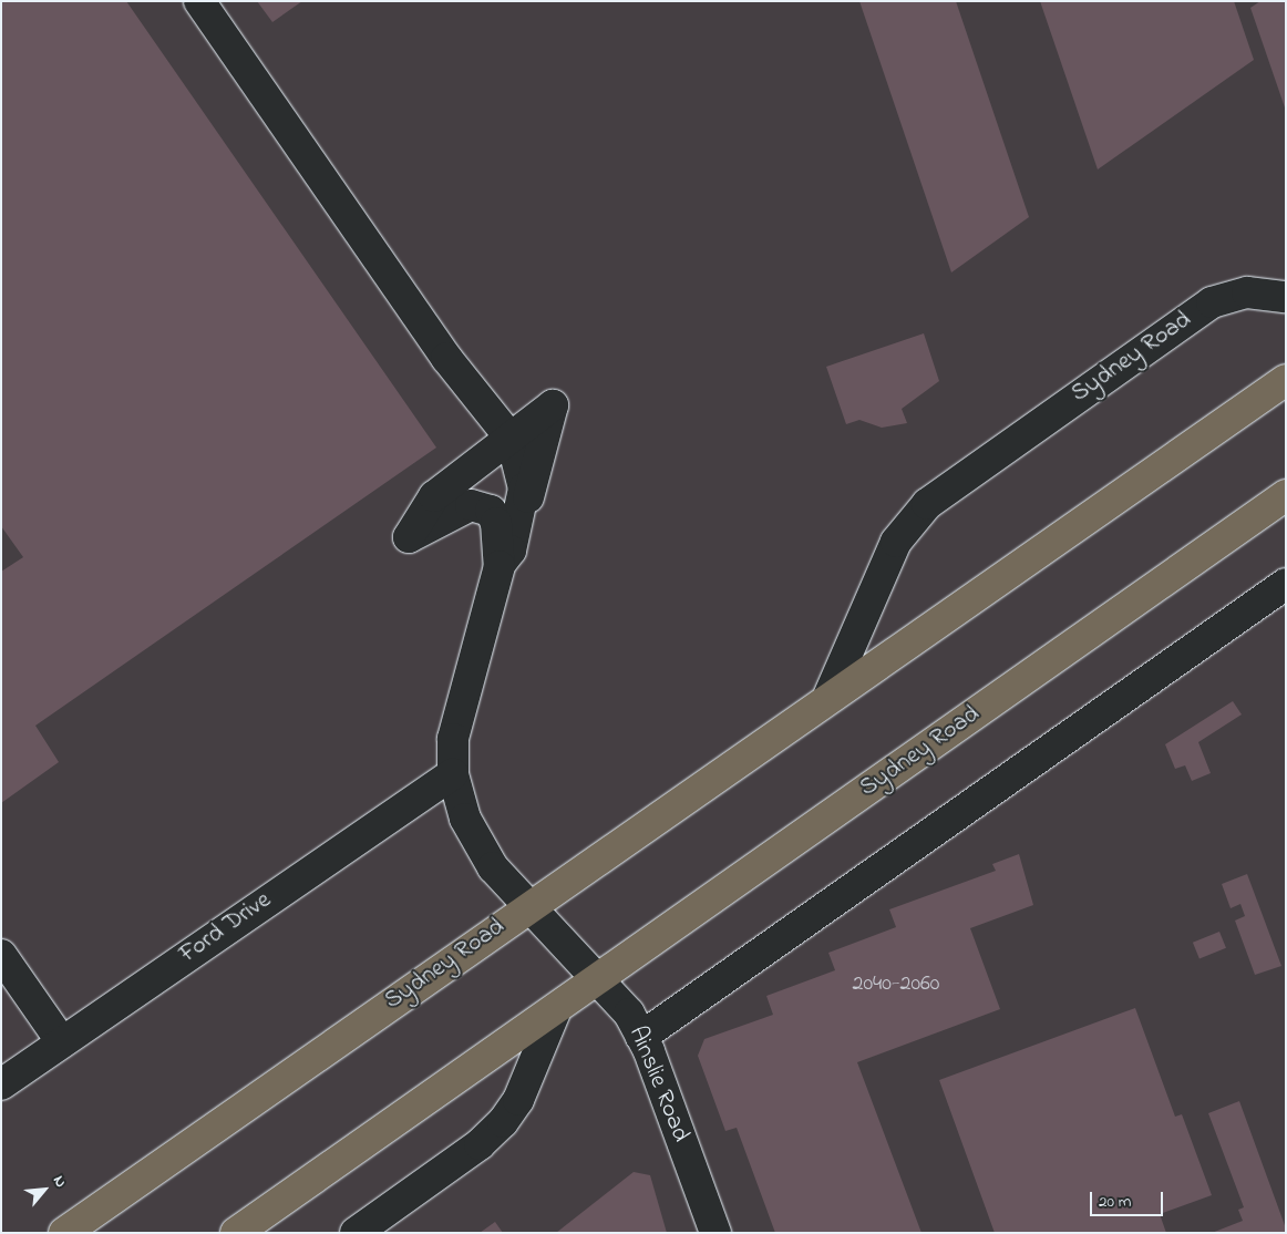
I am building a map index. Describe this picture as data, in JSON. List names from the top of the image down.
{
  "streets": {
    "highway": ["Sydney Road"],
    "street": ["Ford Drive", "Ainslie Road"]
  },
  "crossings": [
    ["Sydney Road", "Ainslie Road"],
    ["Ford Drive", "Ainslie Road"]
  ],
  "house_numbers": ["2040-2060"],
  "scale_bar": "20 m",
  "north": "top right"
}
